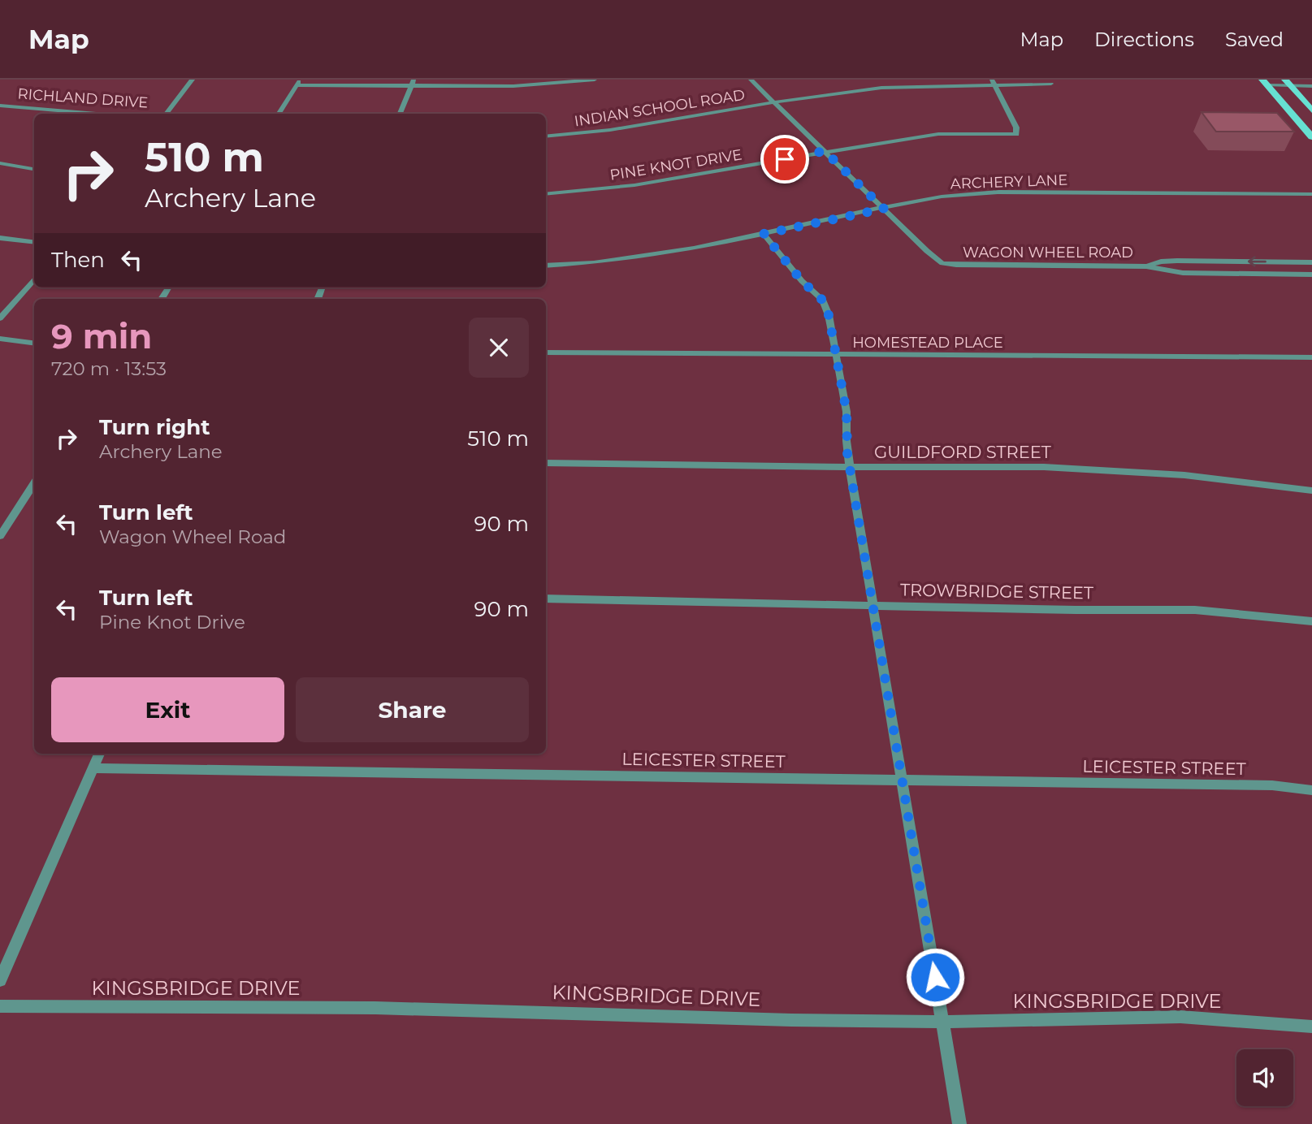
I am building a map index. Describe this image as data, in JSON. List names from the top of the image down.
{
  "streets": {
    "street": [
      "RICHLAND DRIVE",
      "INDIAN SCHOOL ROAD",
      "PINE KNOT DRIVE",
      "ARCHERY LANE",
      "WAGON WHEEL ROAD",
      "HOMESTEAD PLACE",
      "GUILDFORD STREET",
      "TROWBRIDGE STREET",
      "LEICESTER STREET",
      "KINGSBRIDGE DRIVE"
    ]
  },
  "crossings": [
    ["INDIAN SCHOOL ROAD", "PINE KNOT DRIVE"],
    ["INDIAN SCHOOL ROAD", "WAGON WHEEL ROAD"],
    ["PINE KNOT DRIVE", "WAGON WHEEL ROAD"],
    ["ARCHERY LANE", "WAGON WHEEL ROAD"]
  ],
  "page": {
    "header": "Map",
    "nav": ["Map", "Directions", "Saved"],
    "turn": ["510 m", "Archery Lane"],
    "then": "Then",
    "heading": ["9 min", "720 m · 13:53"],
    "list": [
      {
        "name": "Turn right",
        "note": "Archery Lane",
        "value": "510 m"
      },
      {
        "name": "Turn left",
        "note": "Wagon Wheel Road",
        "value": "90 m"
      },
      {
        "name": "Turn left",
        "note": "Pine Knot Drive",
        "value": "90 m"
      }
    ],
    "buttons": ["Exit", "Share"]
  }
}
